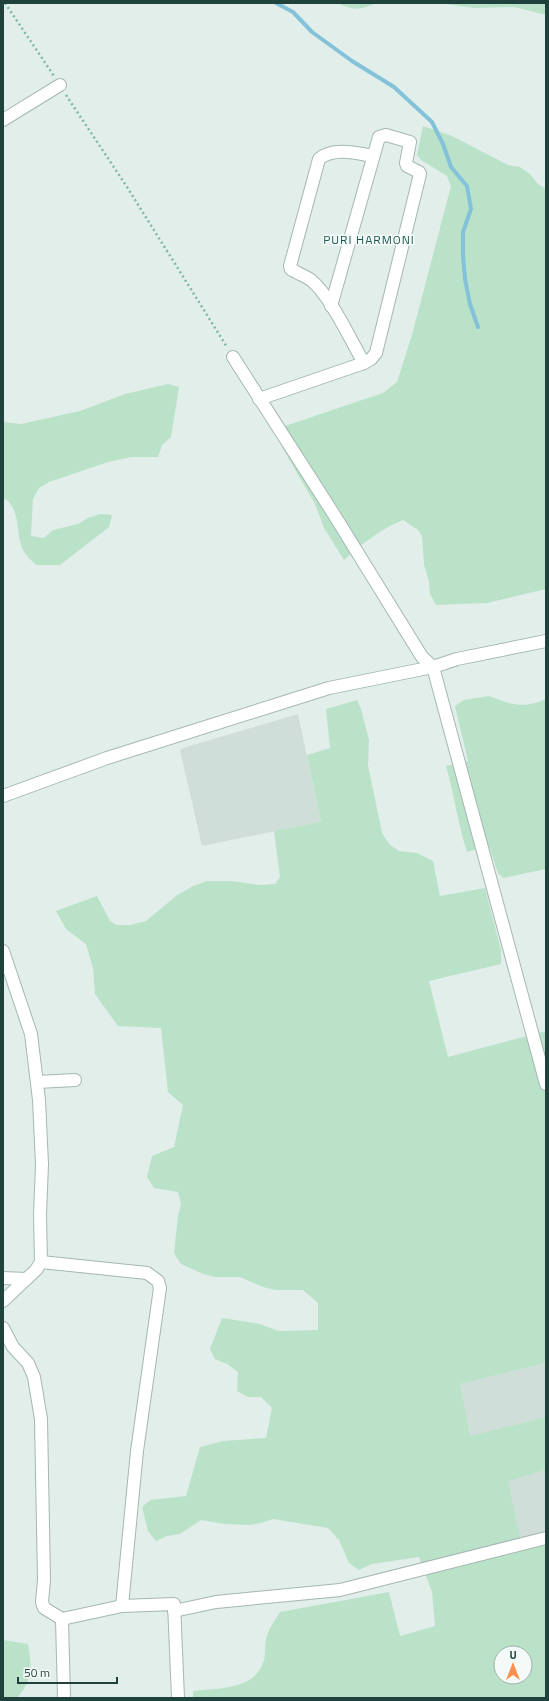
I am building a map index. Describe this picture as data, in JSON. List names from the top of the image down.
{
  "districts": ["PURI HARMONI"],
  "scale_bar": "50 m",
  "north": "top"
}
